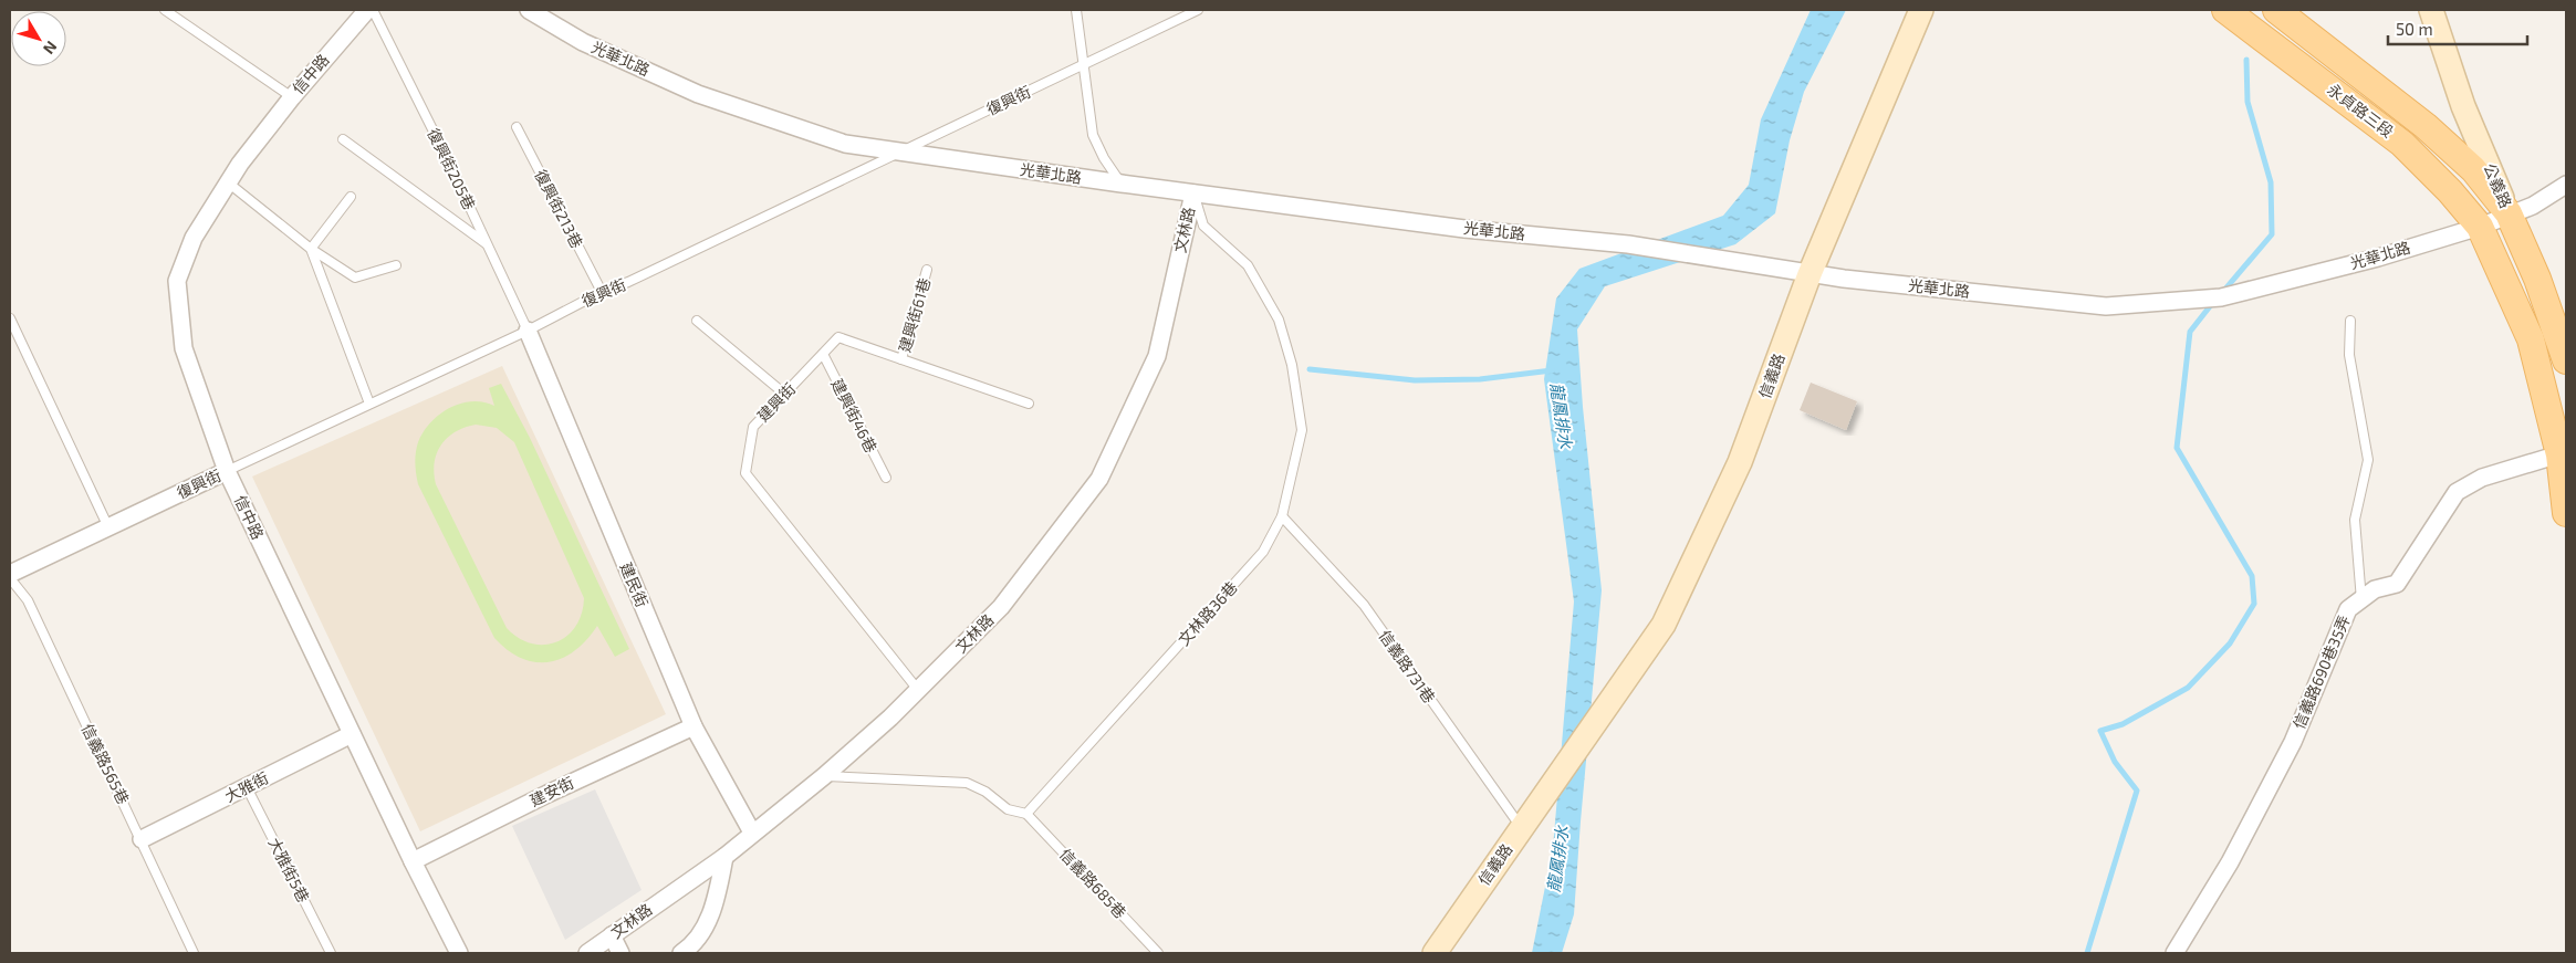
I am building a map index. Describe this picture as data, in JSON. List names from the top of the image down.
{
  "streets": {
    "main road": ["永貞路三段", "公義路"],
    "street": [
      "光華北路",
      "信中路",
      "復興街",
      "文林路",
      "信義路",
      "建民街",
      "信義路690巷35弄",
      "大雅街",
      "建安街"
    ],
    "lane": [
      "復興街205巷",
      "復興街213巷",
      "建興街61巷",
      "建興街",
      "建興街46巷",
      "文林路36巷",
      "信義路731巷",
      "信義路565巷",
      "大雅街5巷",
      "信義路685巷"
    ]
  },
  "crossings": [
    ["光華北路", "復興街"],
    ["光華北路", "永貞路三段"],
    ["光華北路", "公義路"],
    ["光華北路", "文林路"],
    ["光華北路", "信義路"],
    ["光華北路", "文林路36巷"],
    ["信中路", "復興街"],
    ["信中路", "大雅街"],
    ["信中路", "建安街"],
    ["復興街", "復興街205巷"],
    ["復興街", "復興街213巷"],
    ["復興街", "建民街"],
    ["復興街", "信義路565巷"],
    ["永貞路三段", "公義路"],
    ["復興街205巷", "建民街"],
    ["文林路", "建興街"],
    ["文林路", "建民街"],
    ["文林路", "文林路36巷"],
    ["建興街61巷", "建興街"],
    ["信義路", "信義路731巷"],
    ["建興街", "建興街46巷"],
    ["建民街", "建安街"],
    ["文林路36巷", "信義路731巷"],
    ["文林路36巷", "信義路685巷"],
    ["信義路565巷", "大雅街"],
    ["大雅街", "大雅街5巷"]
  ],
  "water": ["龍鳳排水"],
  "scale_bar": "50 m",
  "north": "bottom right"
}
